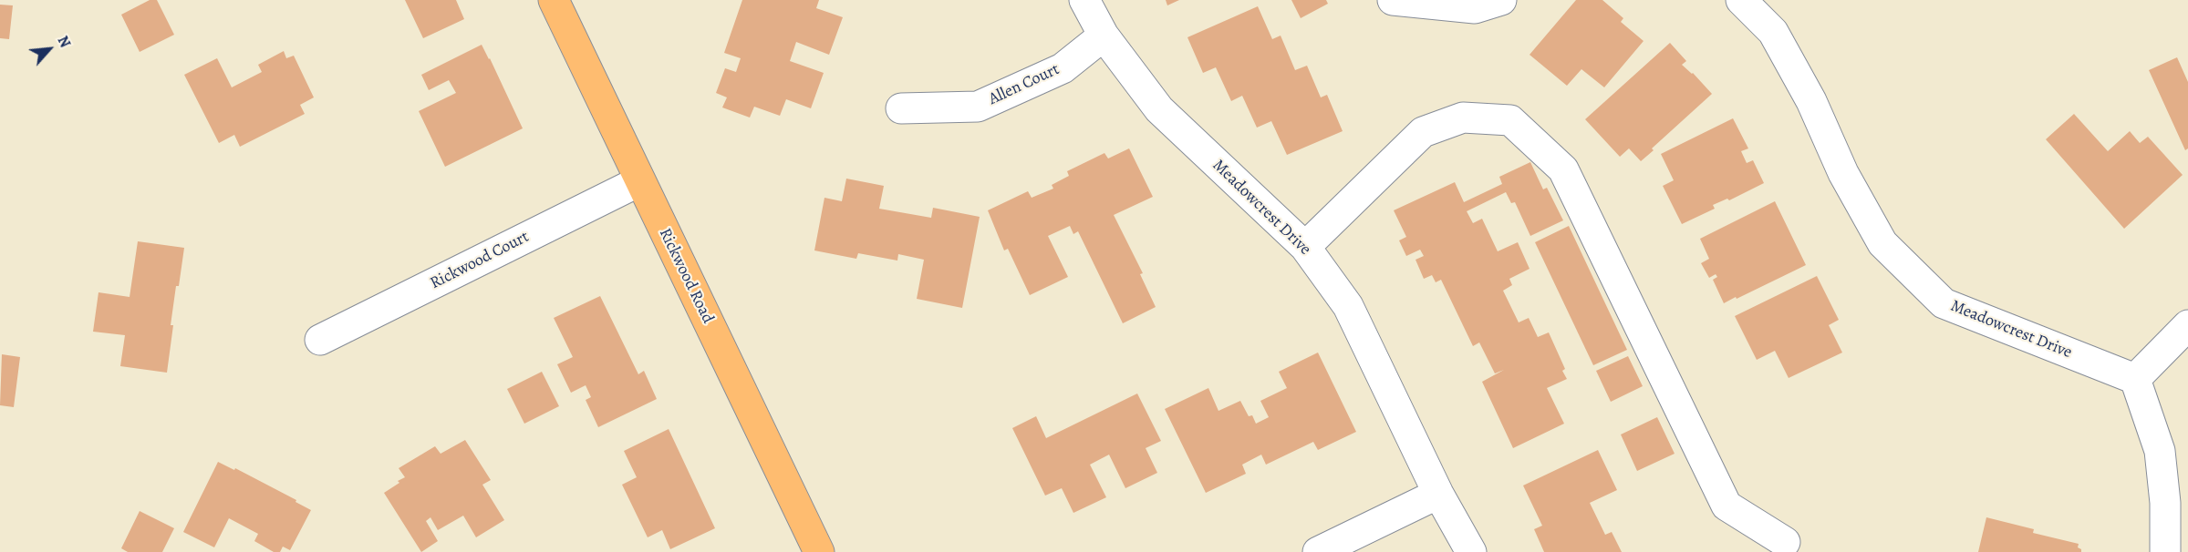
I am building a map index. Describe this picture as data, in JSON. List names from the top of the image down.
{
  "streets": {
    "main road": ["Rickwood Road"],
    "street": ["Allen Court", "Meadowcrest Drive", "Rickwood Court"]
  },
  "crossings": [
    ["Allen Court", "Meadowcrest Drive"],
    ["Rickwood Court", "Rickwood Road"]
  ],
  "north": "top right"
}
